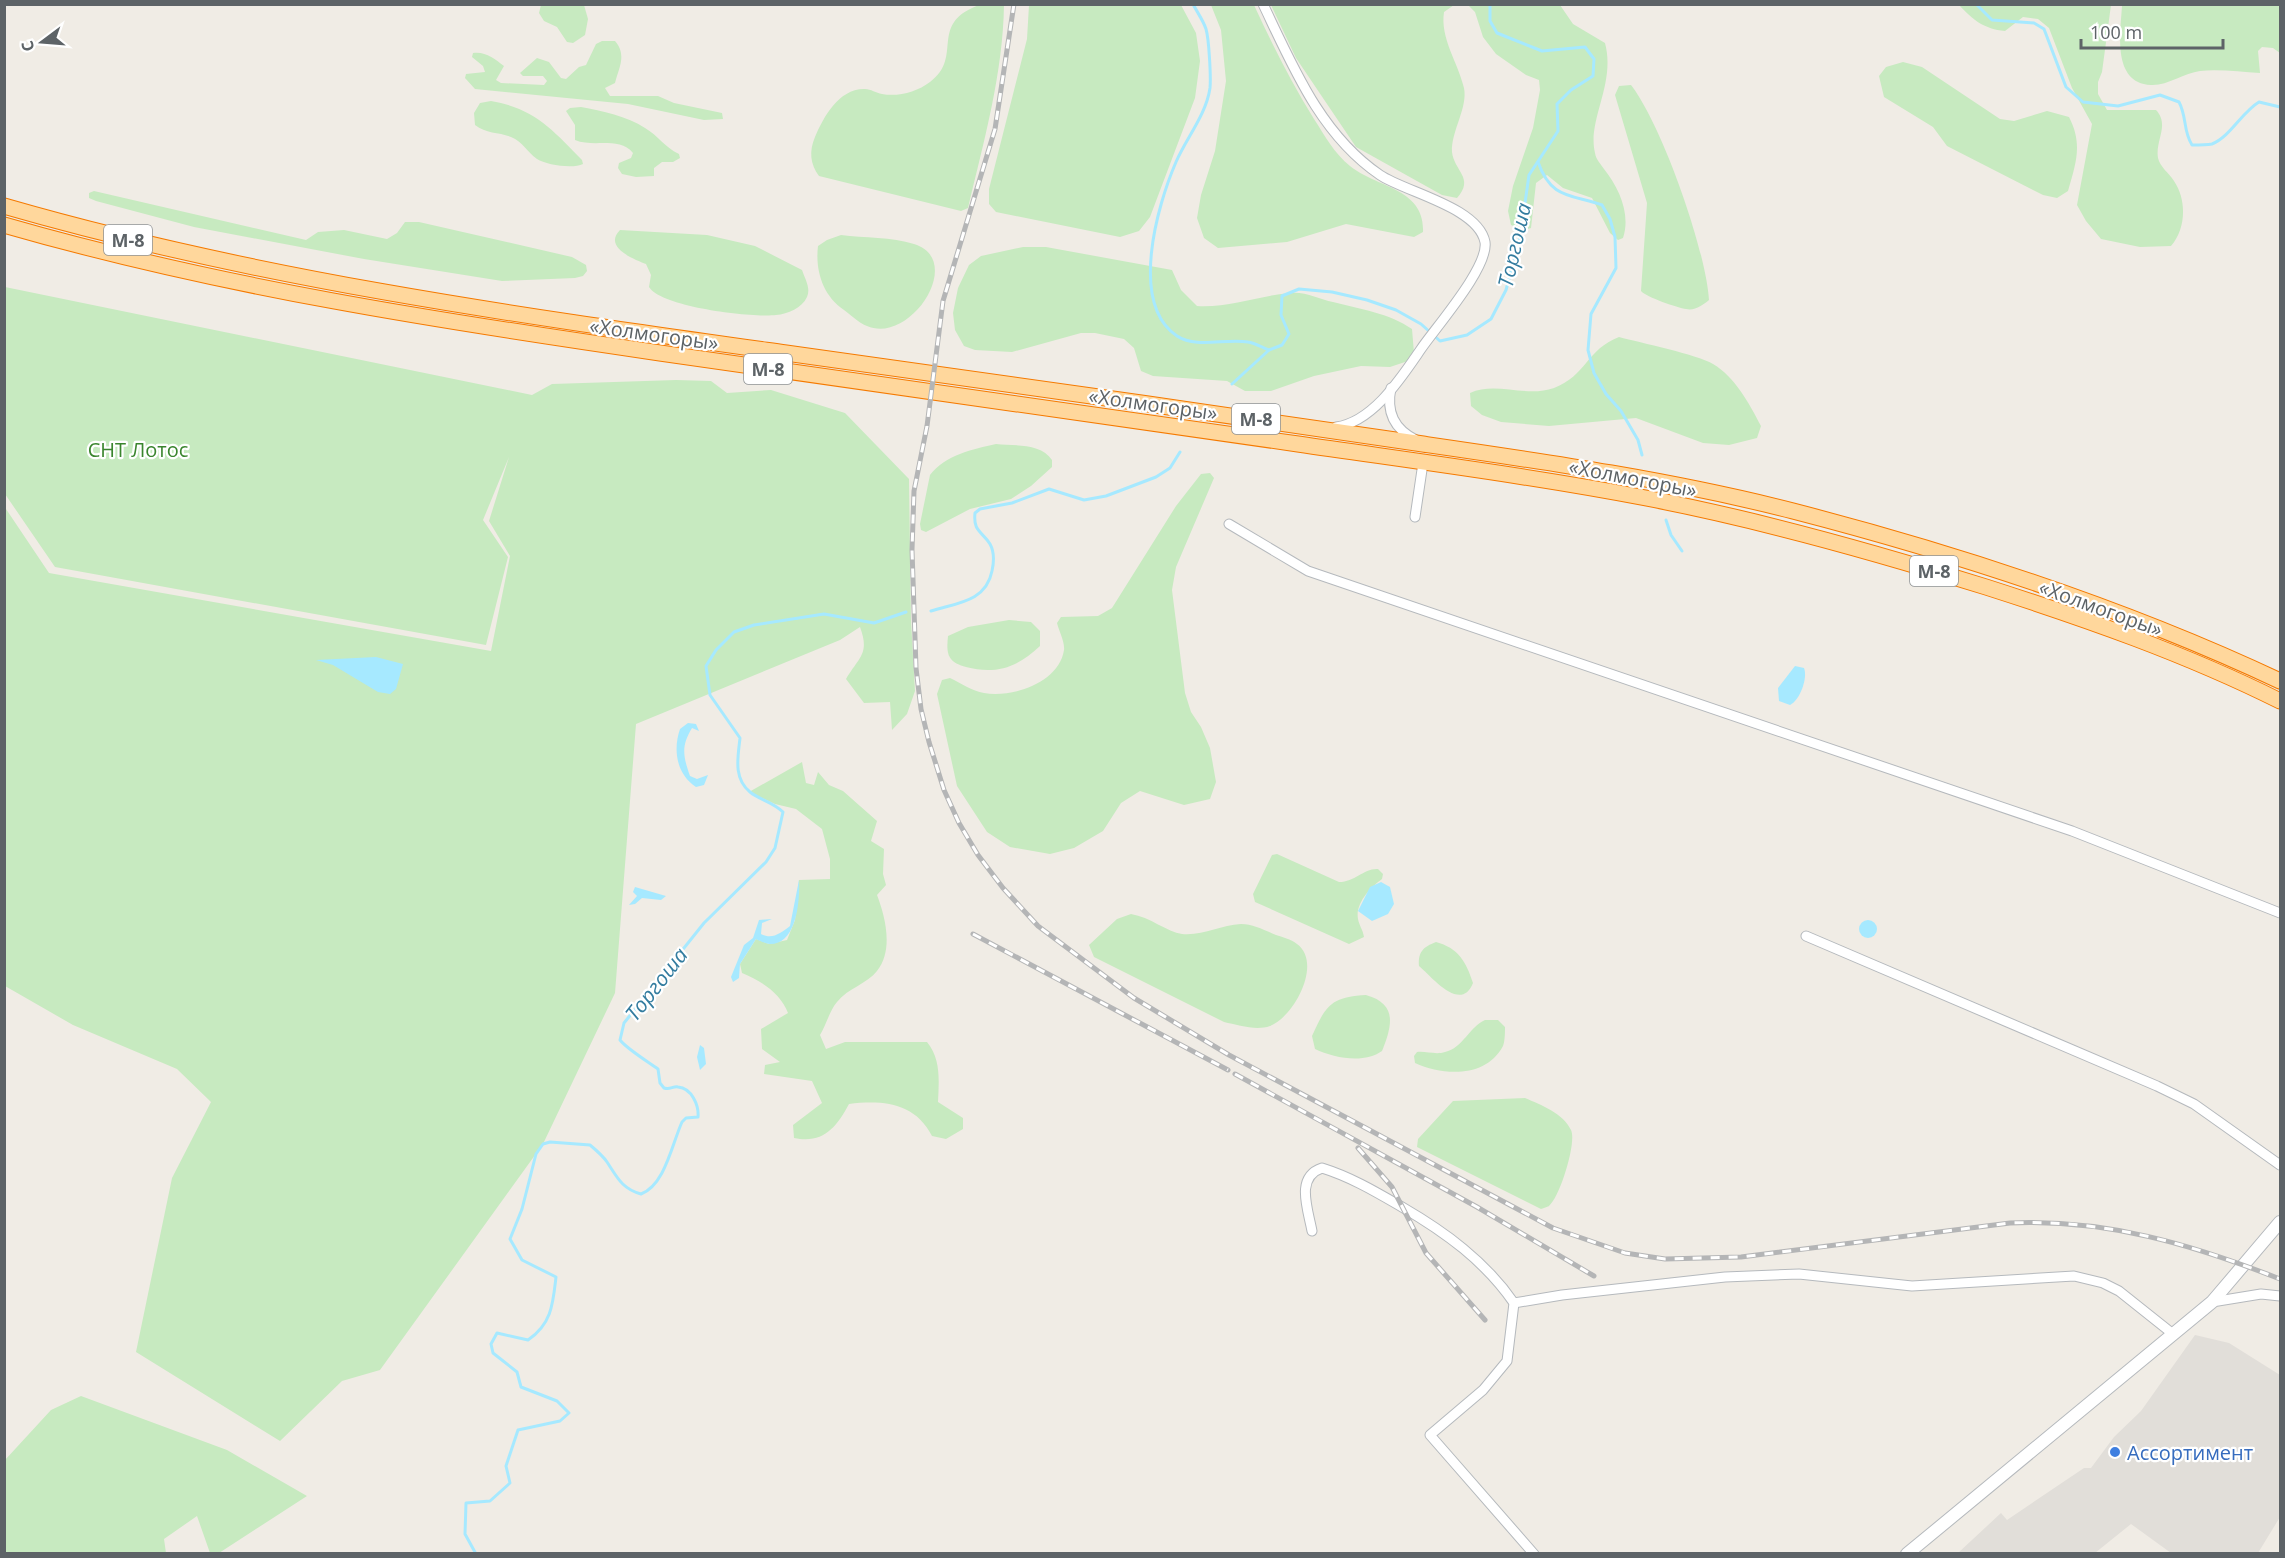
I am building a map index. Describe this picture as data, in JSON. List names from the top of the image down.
{
  "streets": {
    "highway": ["М-8", "«Холмогоры»"]
  },
  "water": ["Торгоша"],
  "parks": ["СНТ Лотос"],
  "places": ["Ассортимент"],
  "scale_bar": "100 m",
  "north": "left"
}
